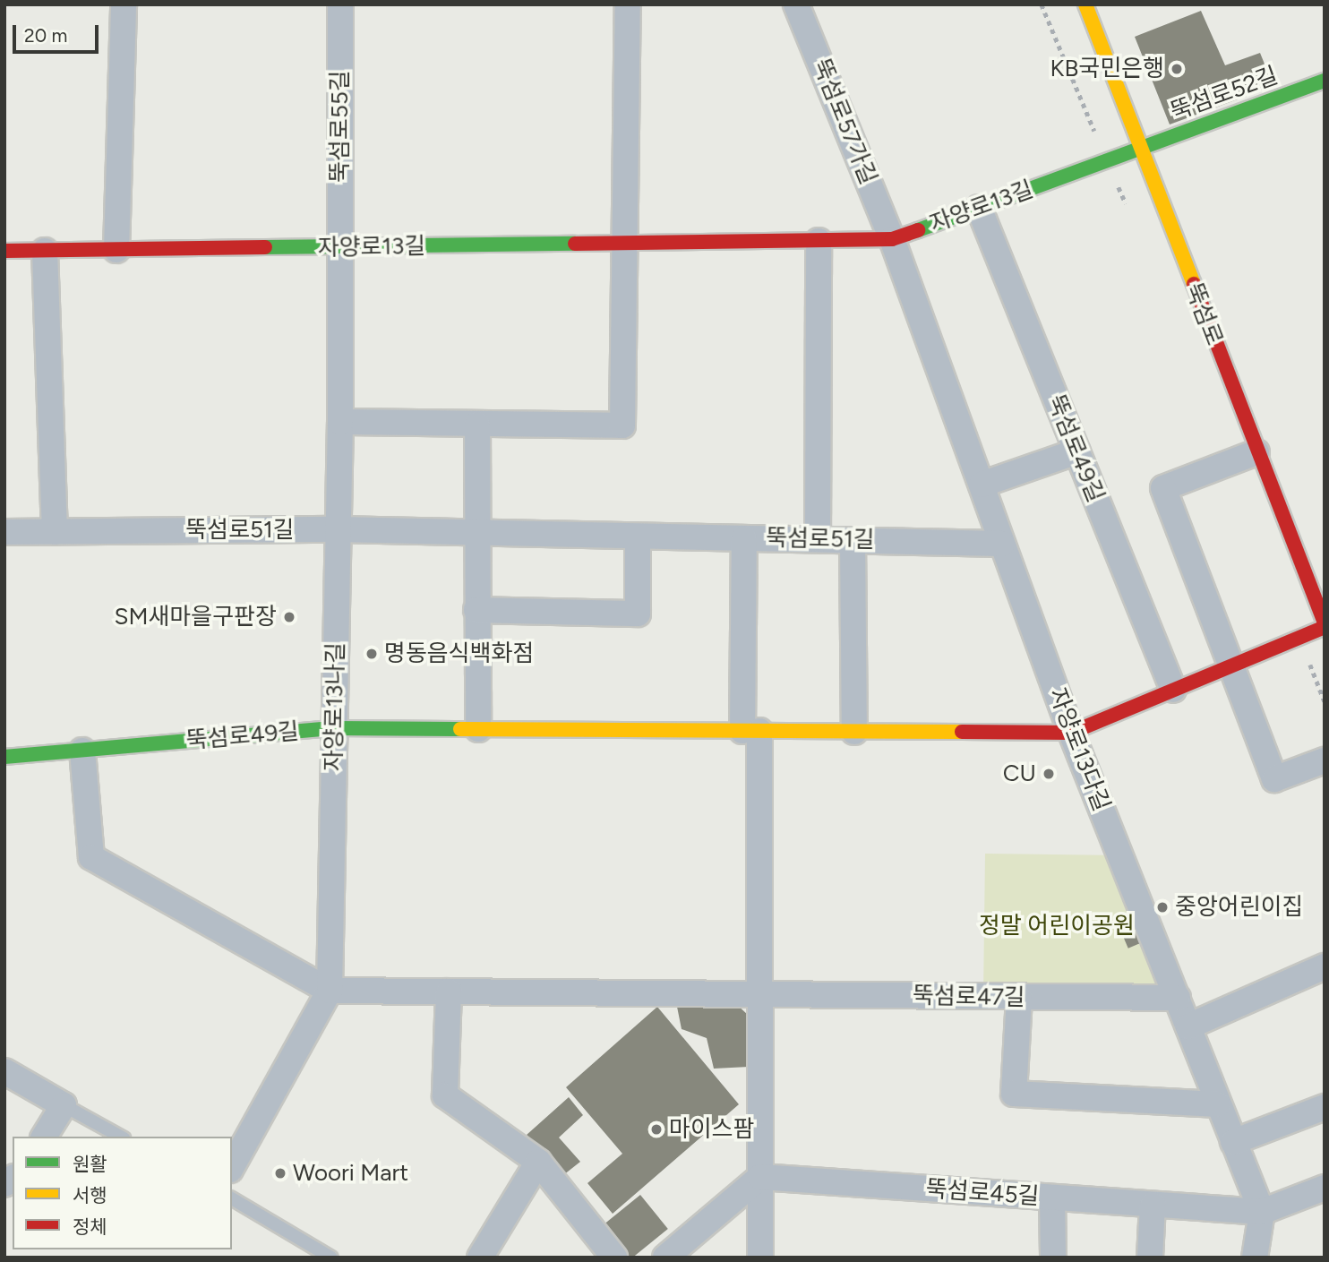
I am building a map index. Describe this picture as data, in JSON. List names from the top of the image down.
{
  "streets": {
    "street": [
      "뚝섬로52길",
      "뚝섬로57가길",
      "뚝섬로55길",
      "자양로13길",
      "뚝섬로",
      "뚝섬로49길",
      "뚝섬로51길",
      "자양로13나길",
      "자양로13다길",
      "뚝섬로47길",
      "뚝섬로45길"
    ]
  },
  "crossings": [
    ["뚝섬로52길", "자양로13길"],
    ["뚝섬로52길", "뚝섬로"],
    ["뚝섬로57가길", "자양로13길"],
    ["뚝섬로57가길", "자양로13다길"],
    ["뚝섬로55길", "자양로13길"],
    ["뚝섬로55길", "자양로13나길"],
    ["자양로13길", "뚝섬로"],
    ["자양로13길", "뚝섬로49길"],
    ["자양로13길", "자양로13나길"],
    ["자양로13길", "자양로13다길"],
    ["뚝섬로49길", "자양로13나길"],
    ["뚝섬로49길", "자양로13다길"],
    ["뚝섬로51길", "자양로13나길"],
    ["뚝섬로51길", "자양로13다길"],
    ["자양로13나길", "뚝섬로47길"],
    ["자양로13다길", "뚝섬로47길"],
    ["자양로13다길", "뚝섬로45길"]
  ],
  "parks": ["정말 어린이공원"],
  "places": [
    "KB국민은행",
    "SM새마을구판장",
    "명동음식백화점",
    "CU",
    "중앙어린이집",
    "마이스팜",
    "Woori Mart"
  ],
  "legend": ["원활", "서행", "정체"],
  "scale_bar": "20 m"
}
